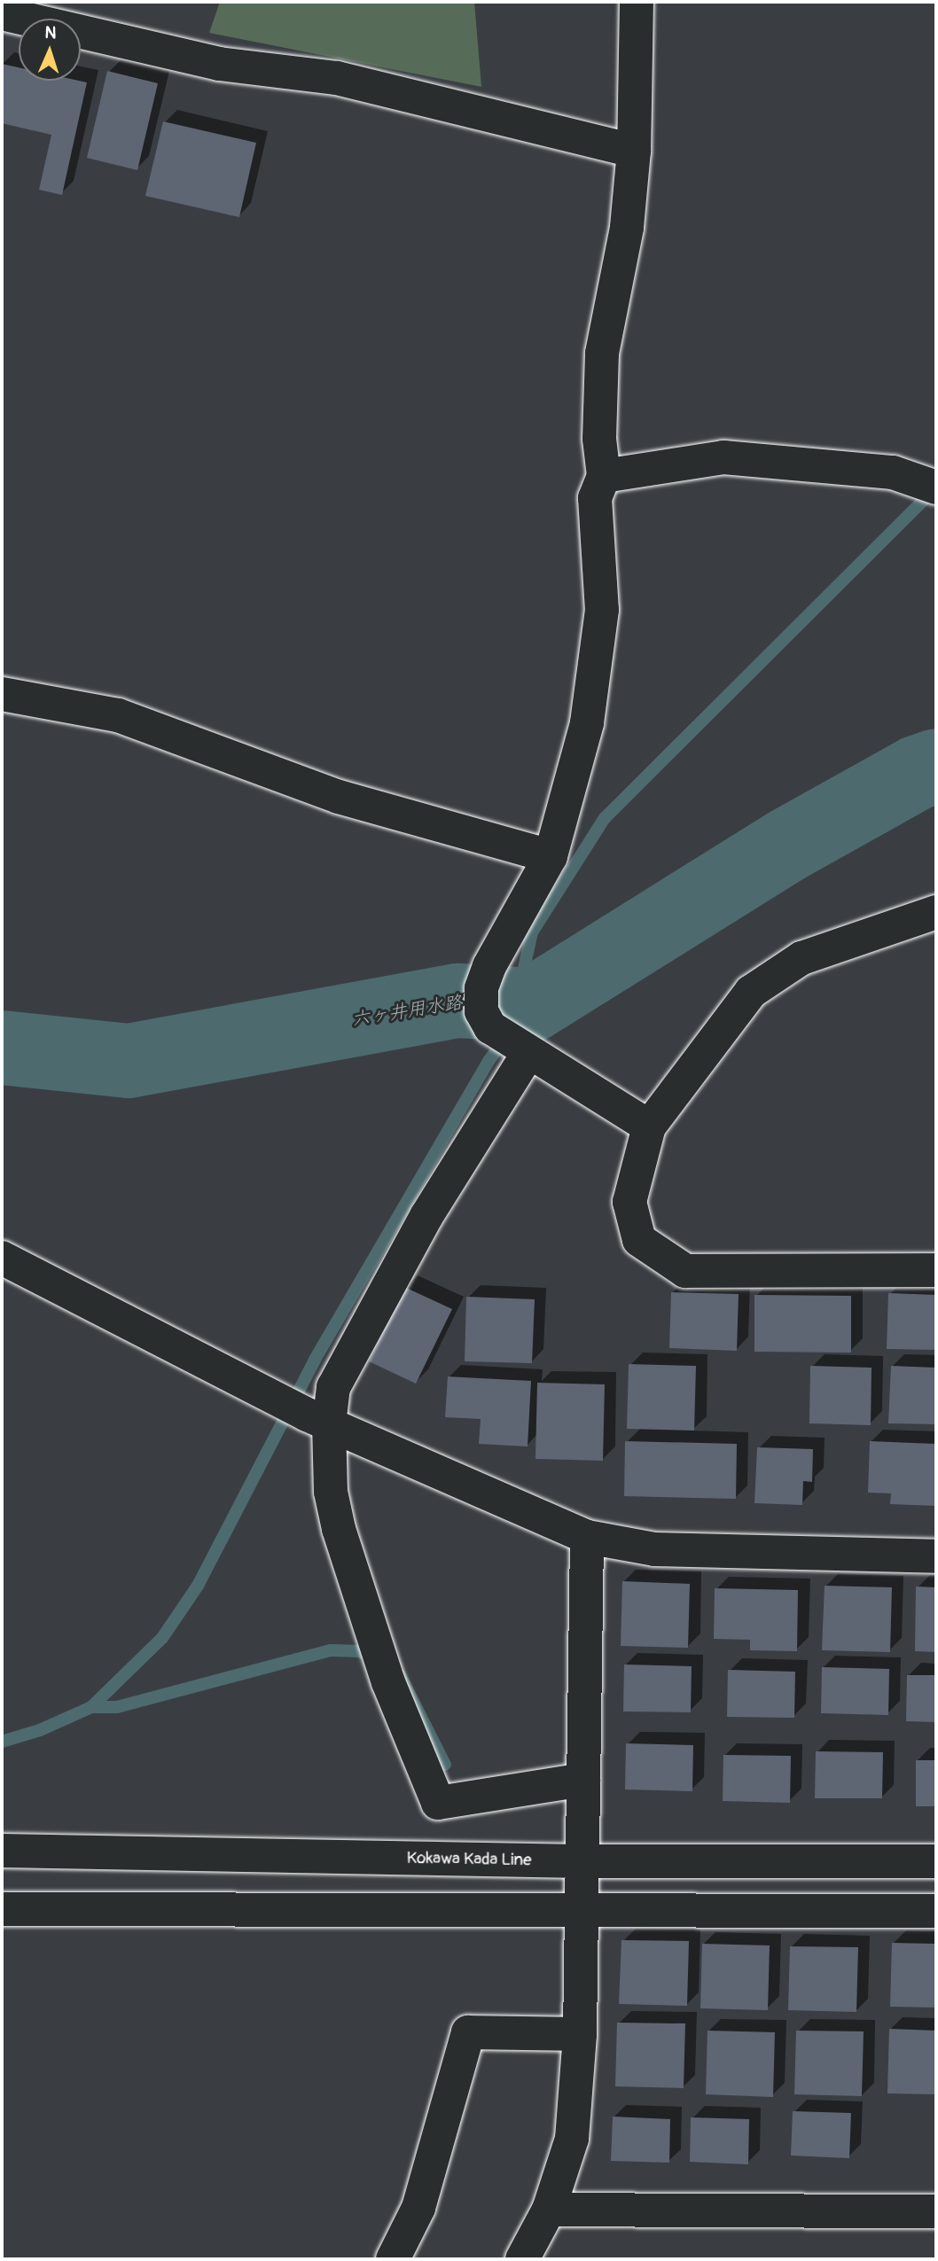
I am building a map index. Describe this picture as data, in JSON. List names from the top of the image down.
{
  "streets": {
    "street": ["Kokawa Kada Line"]
  },
  "water": ["六ヶ井用水路"],
  "north": "top"
}
